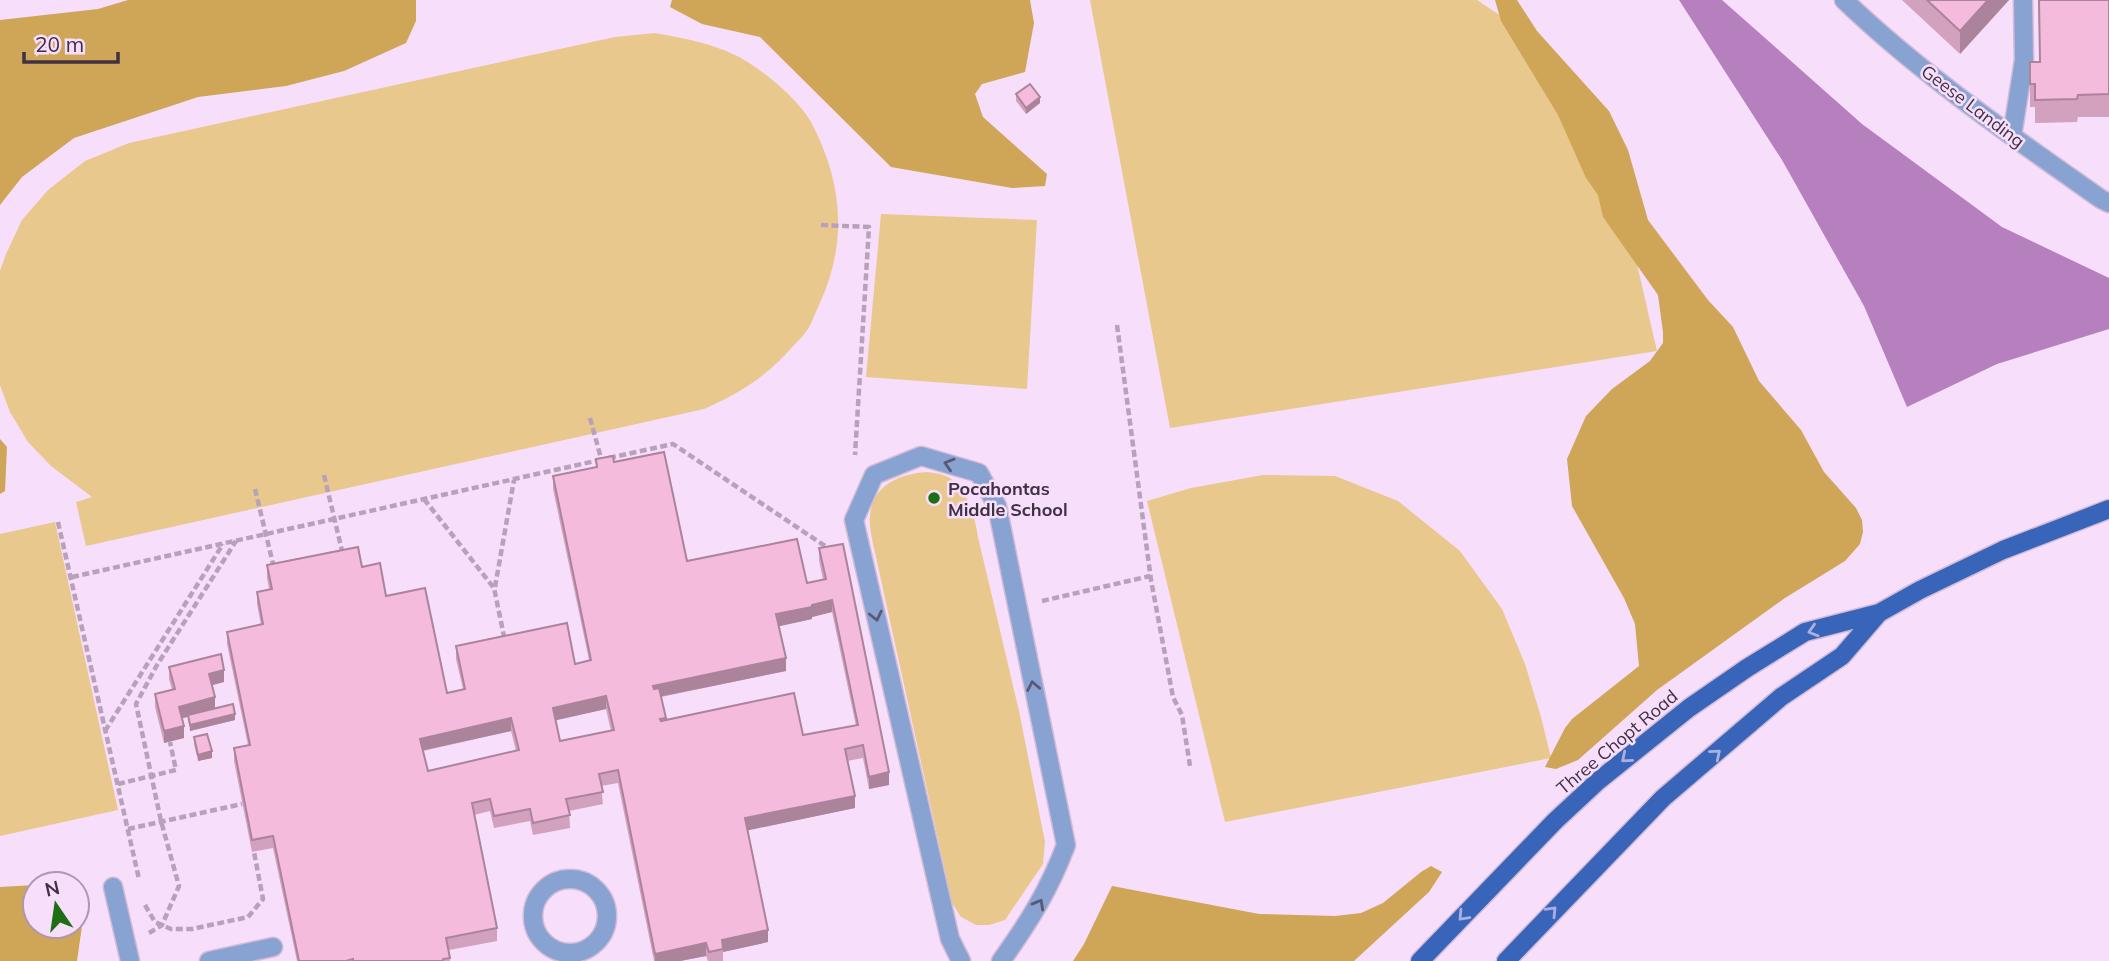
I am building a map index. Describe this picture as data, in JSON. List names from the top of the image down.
{
  "streets": {
    "main road": ["Three Chopt Road"],
    "street": ["Geese Landing"]
  },
  "places": ["Pocahontas Middle School"],
  "scale_bar": "20 m",
  "north": "top"
}
